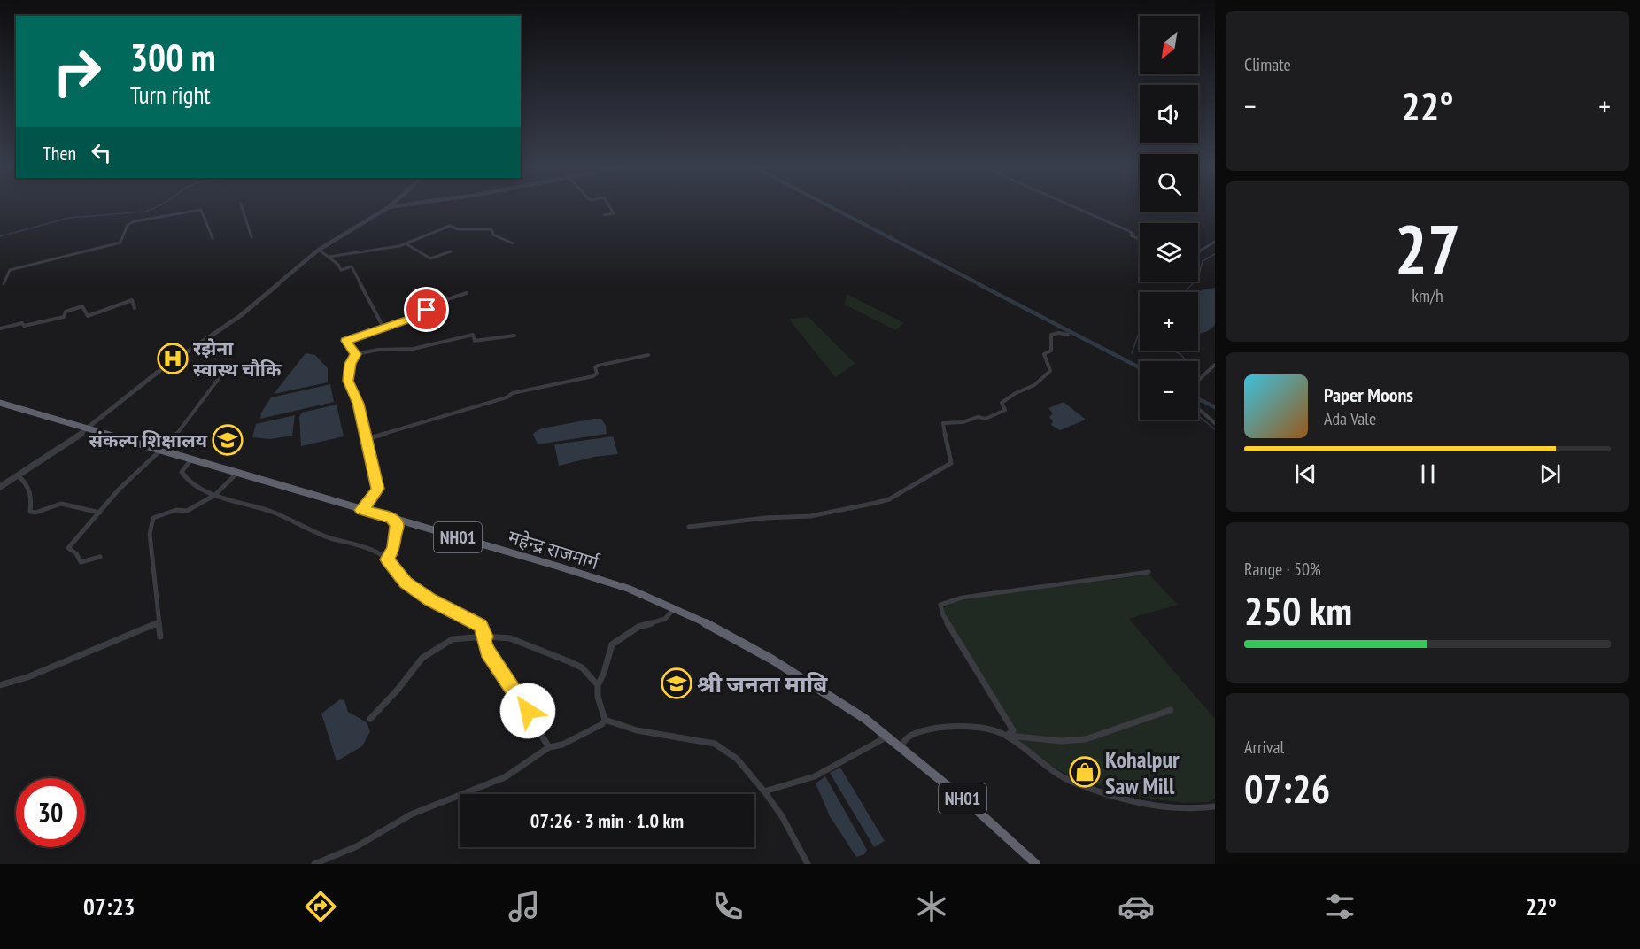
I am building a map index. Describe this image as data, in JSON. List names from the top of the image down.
{
  "streets": {
    "highway": ["NH01", "महेन्द्र राजमार्ग"]
  },
  "crossings": [
    ["NH01", "महेन्द्र राजमार्ग"]
  ],
  "places": {
    "hospital": ["रझेना स्वास्थ चौकि"],
    "school or university": ["संकल्प शिक्षालय", "श्री जनता माबि"],
    "shop": ["Kohalpur Saw Mill"]
  },
  "north": "bottom left",
  "page": {
    "tile": [
      "Climate",
      ["27", "km/h"],
      ["Range · 50%", "250 km"],
      ["Arrival", "07:26"]
    ],
    "map_buttons": ["+", "−"],
    "turn": ["300 m", "Turn right"],
    "heat": ["−", "22°", "+"],
    "then": "Then",
    "song": ["Paper Moons", "Ada Vale"],
    "limit": "30",
    "trip": "07:26 · 3 min · 1.0 km",
    "tabs": ["07:23", "22°"]
  }
}
